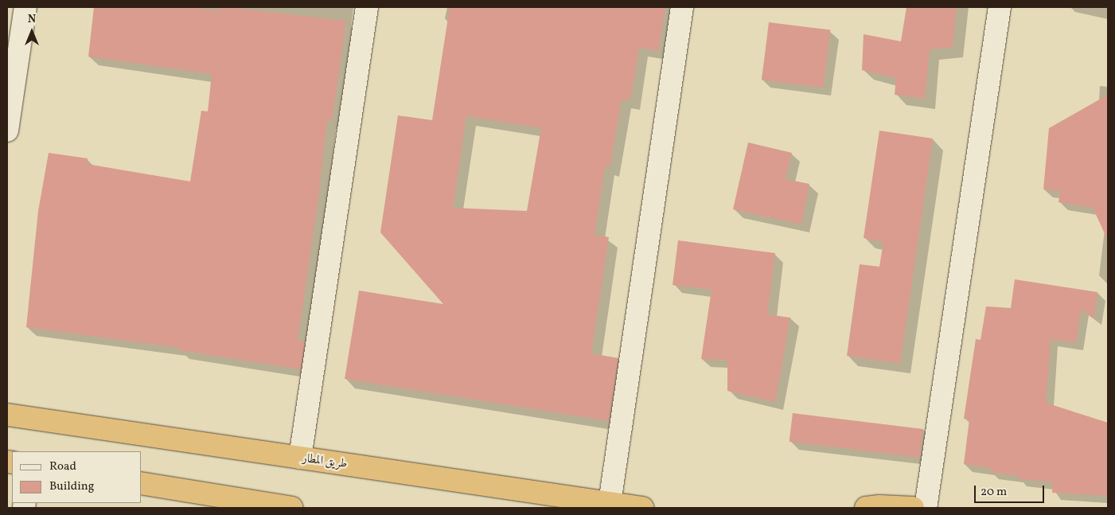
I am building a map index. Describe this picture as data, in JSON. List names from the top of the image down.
{
  "streets": {
    "highway": ["طريق المطار"]
  },
  "legend": ["Road", "Building"],
  "scale_bar": "20 m",
  "north": "top"
}
